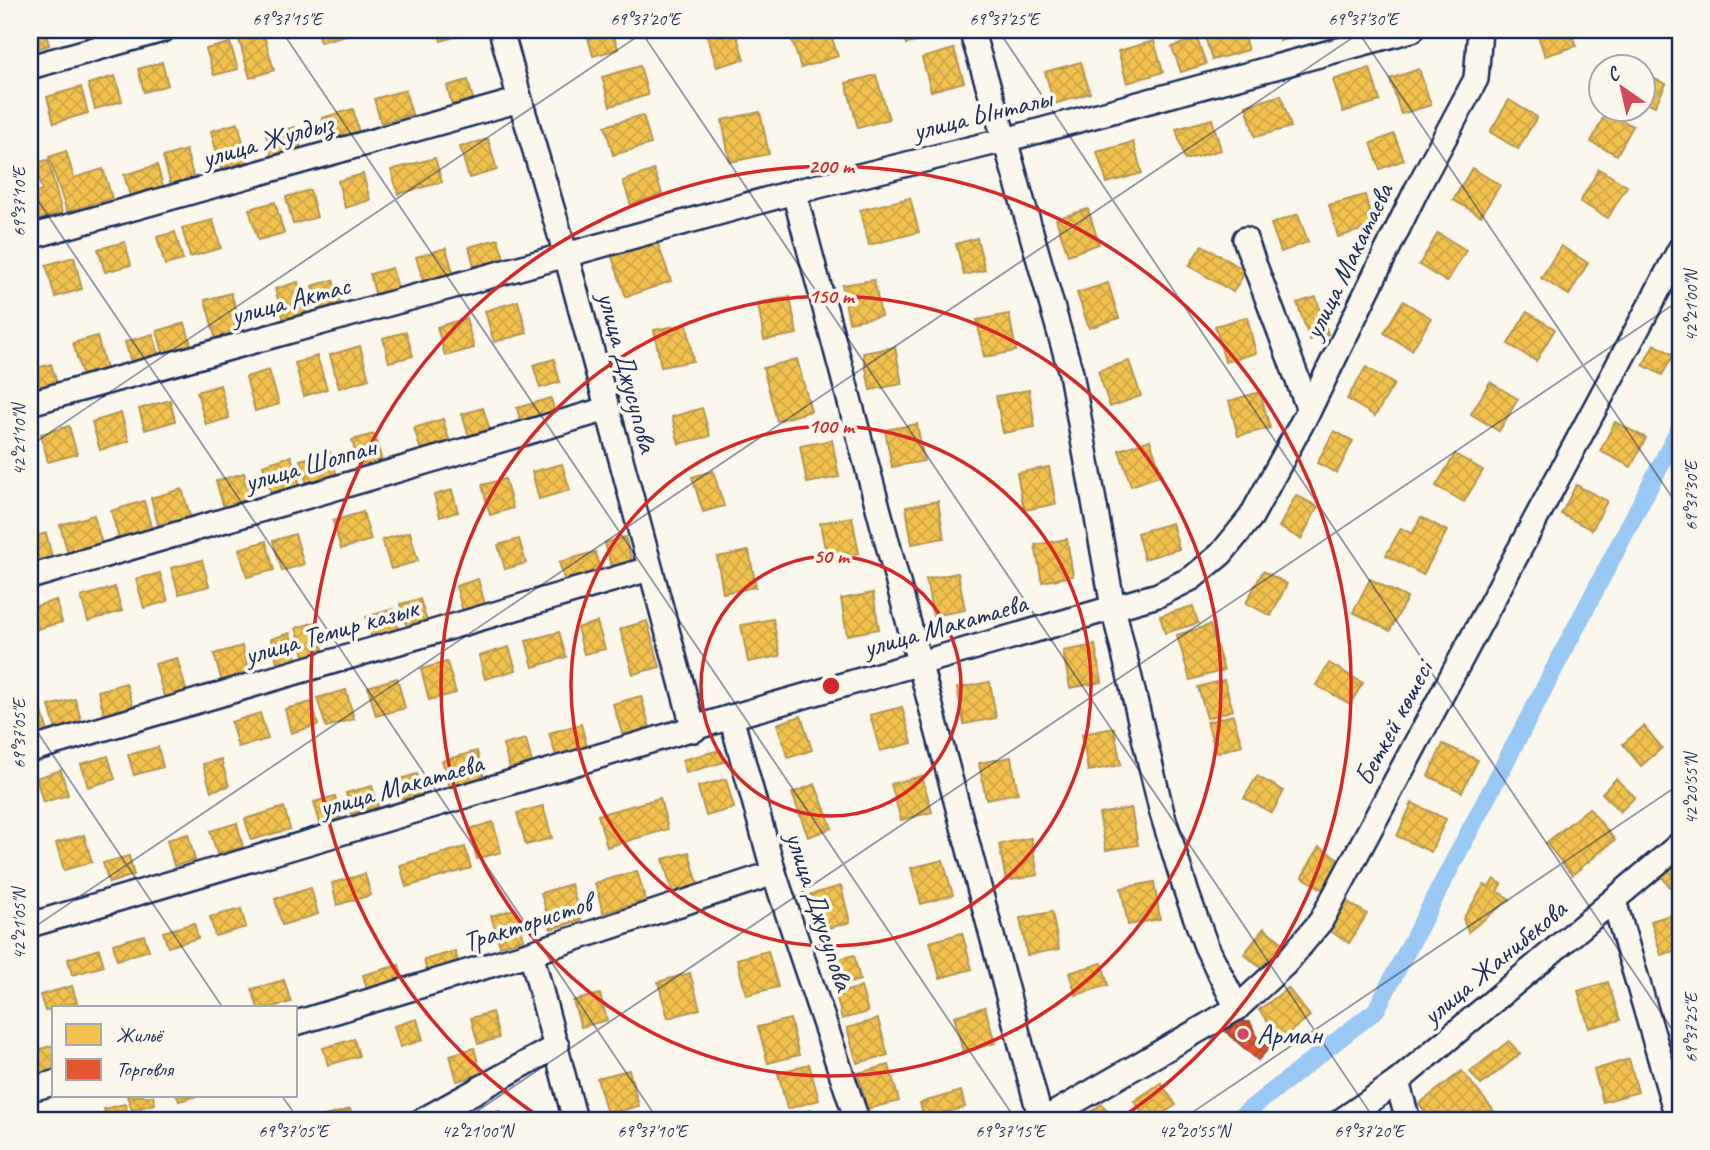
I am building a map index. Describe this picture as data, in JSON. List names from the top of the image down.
{
  "streets": {
    "street": [
      "улица Ынталы",
      "улица Жулдыз",
      "улица Макатаева",
      "улица Актас",
      "улица Джусупова",
      "улица Шолпан",
      "улица Темир казык",
      "Беткей көшесі",
      "Трактористов",
      "улица Жанибекова"
    ]
  },
  "crossings": [
    ["улица Ынталы", "улица Актас"],
    ["улица Ынталы", "улица Джусупова"],
    ["улица Жулдыз", "улица Джусупова"],
    ["улица Макатаева", "улица Джусупова"],
    ["улица Актас", "улица Джусупова"],
    ["улица Джусупова", "улица Шолпан"],
    ["улица Джусупова", "улица Темир казык"],
    ["улица Джусупова", "Трактористов"]
  ],
  "places": ["Арман"],
  "legend": ["Жильё", "Торговля"],
  "north": "top left",
  "coordinates": [
    "69°37'15\"E",
    "69°37'20\"E",
    "69°37'25\"E",
    "69°37'30\"E",
    "69°37'10\"E",
    "42°21'00\"N",
    "42°21'10\"N",
    "69°37'05\"E",
    "42°20'55\"N",
    "42°21'05\"N"
  ],
  "rings": [
    "200 m",
    "150 m",
    "100 m",
    "50 m"
  ]
}
